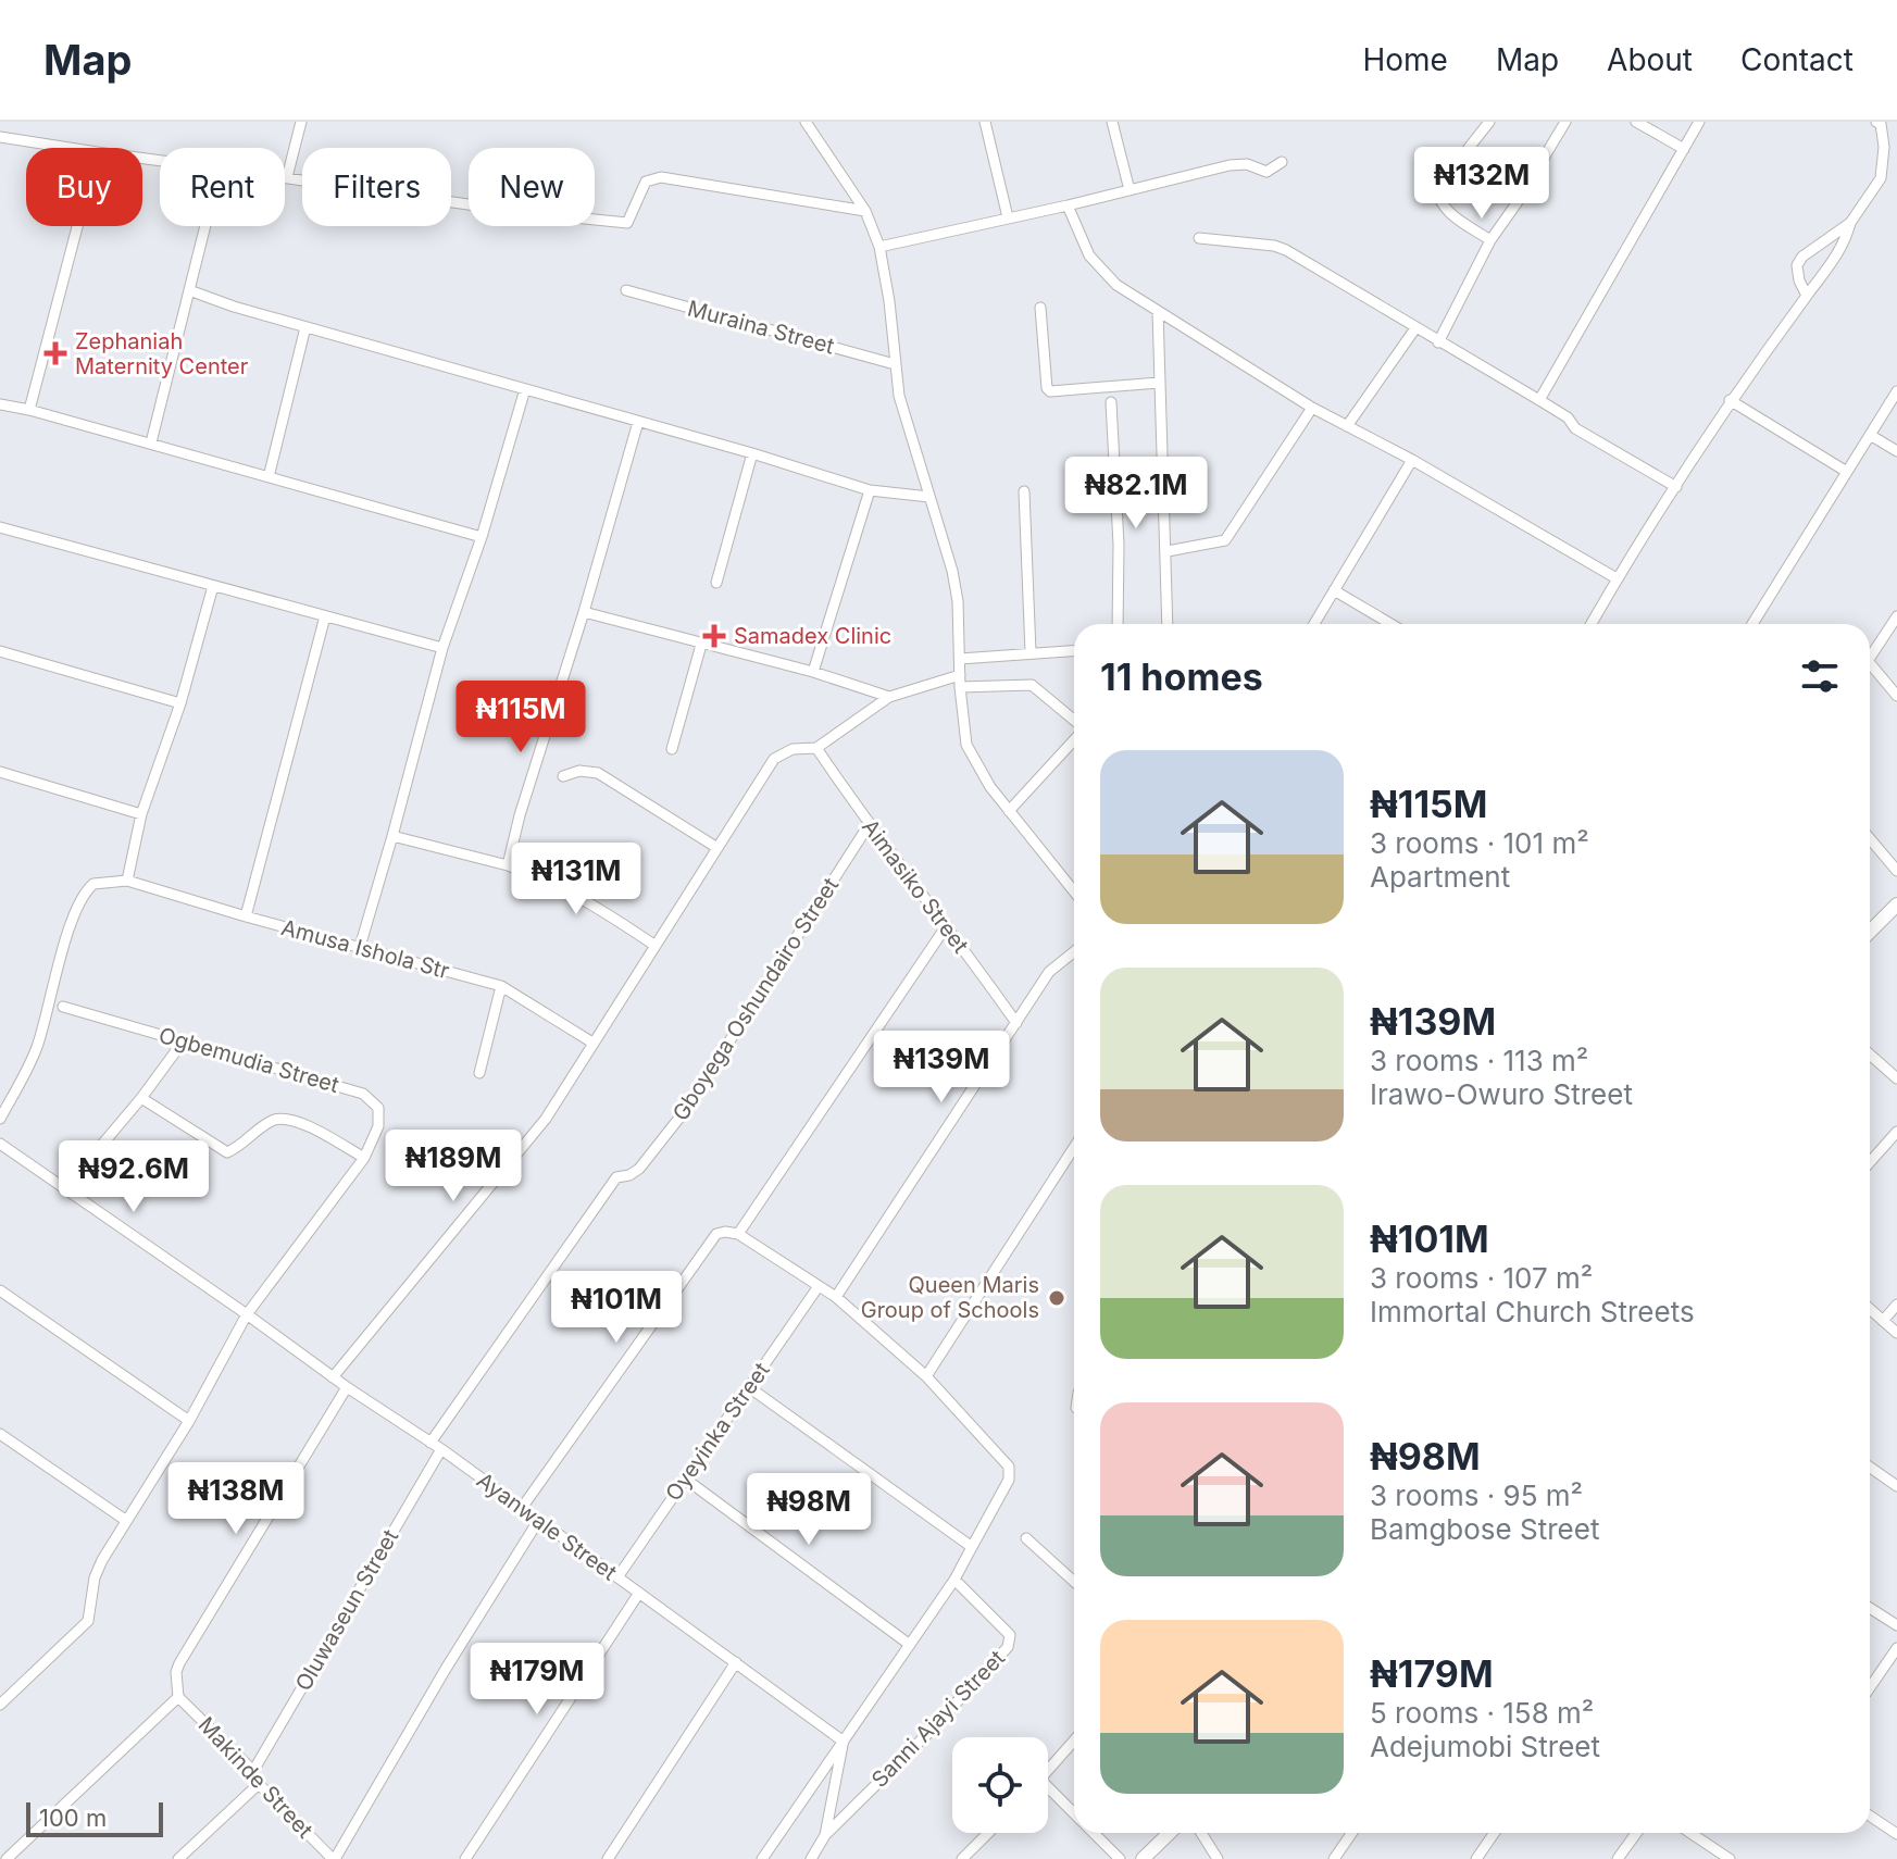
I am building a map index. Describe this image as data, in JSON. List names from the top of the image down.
{
  "streets": {
    "street": [
      "Muraina Street",
      "Aimasiko Street",
      "Amusa Ishola Str",
      "Gboyega Oshundairo Street",
      "Ogbemudia Street",
      "Oyeyinka Street",
      "Ayanwale Street",
      "Oluwaseun Street",
      "Sanni Ajayi Street",
      "Makinde Street"
    ]
  },
  "crossings": [
    ["Aimasiko Street", "Gboyega Oshundairo Street"],
    ["Gboyega Oshundairo Street", "Ayanwale Street"],
    ["Oyeyinka Street", "Ayanwale Street"],
    ["Ayanwale Street", "Oluwaseun Street"],
    ["Oluwaseun Street", "Makinde Street"]
  ],
  "places": {
    "health": ["Zephaniah Maternity Center", "Samadex Clinic"],
    "other": ["Queen Maris Group of Schools"]
  },
  "scale_bar": "100 m",
  "page": {
    "header": "Map",
    "nav": [
      "Home",
      "Map",
      "About",
      "Contact"
    ],
    "price": [
      "₦132M",
      "₦82.1M",
      "₦115M",
      "₦131M",
      "₦139M",
      "₦189M",
      "₦92.6M",
      "₦101M",
      "₦138M",
      "₦98M",
      "₦179M"
    ],
    "chip": [
      "Buy",
      "Rent",
      "Filters",
      "New"
    ],
    "heading": "11 homes",
    "list": [
      {
        "name": "₦115M",
        "note": "3 rooms · 101 m² · Apartment"
      },
      {
        "name": "₦139M",
        "note": "3 rooms · 113 m² · Irawo-Owuro Street"
      },
      {
        "name": "₦101M",
        "note": "3 rooms · 107 m² · Immortal Church Streets"
      },
      {
        "name": "₦98M",
        "note": "3 rooms · 95 m² · Bamgbose Street"
      },
      {
        "name": "₦179M",
        "note": "5 rooms · 158 m² · Adejumobi Street"
      }
    ],
    "scale": "100 m"
  }
}
